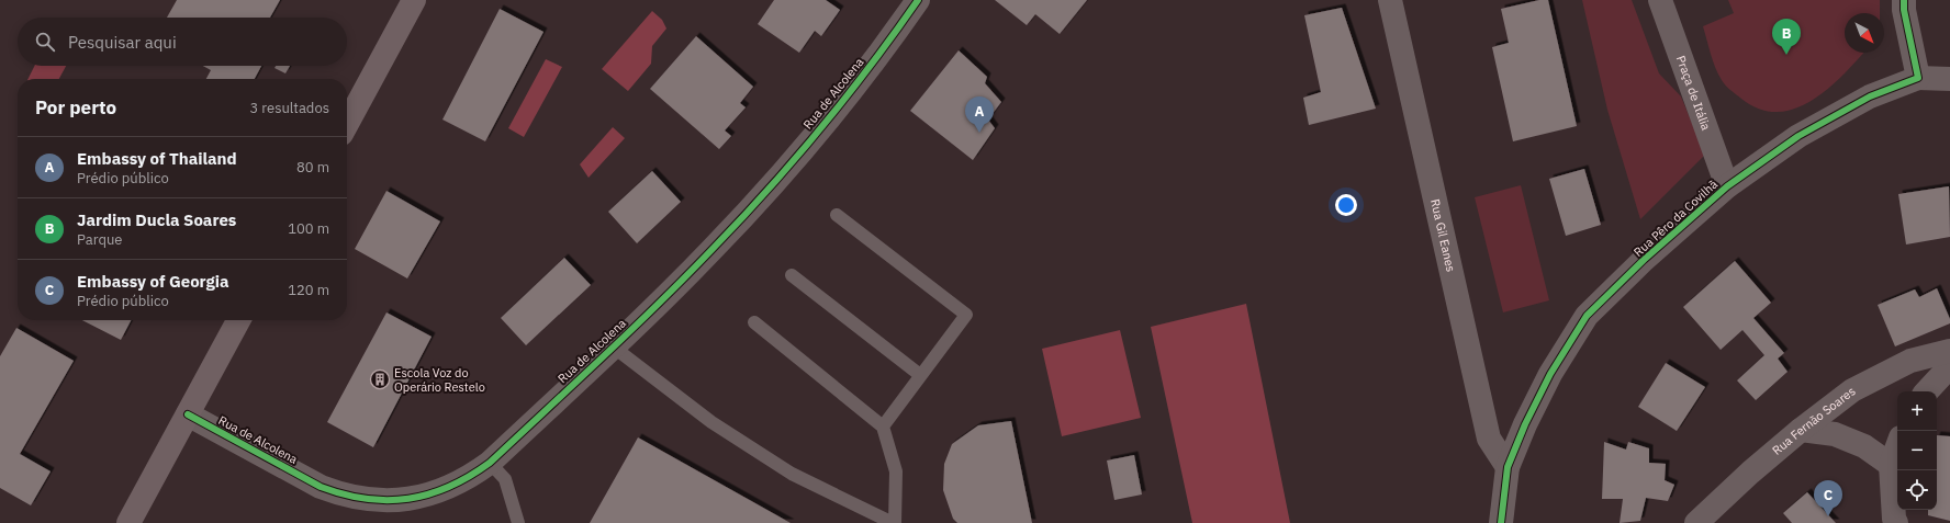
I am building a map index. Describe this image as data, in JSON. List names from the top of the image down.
{
  "streets": {
    "street": [
      "Rua de Alcolena",
      "Praça de Itália",
      "Rua Pêro da Covilhã",
      "Rua Gil Eanes",
      "Rua Fernão Soares"
    ]
  },
  "crossings": [
    ["Praça de Itália", "Rua Pêro da Covilhã"],
    ["Rua Pêro da Covilhã", "Rua Gil Eanes"]
  ],
  "places": {
    "building": ["Escola Voz do Operário Restelo"]
  },
  "north": "bottom right",
  "page": {
    "search": "Pesquisar aqui",
    "pins": ["B", "A", "C"],
    "heading": ["Por perto", "3 resultados"],
    "list": [
      {
        "mark": "A",
        "name": "Embassy of Thailand",
        "note": "Prédio público",
        "value": "80 m"
      },
      {
        "mark": "B",
        "name": "Jardim Ducla Soares",
        "note": "Parque",
        "value": "100 m"
      },
      {
        "mark": "C",
        "name": "Embassy of Georgia",
        "note": "Prédio público",
        "value": "120 m"
      }
    ],
    "map_buttons": ["+", "−"]
  }
}
